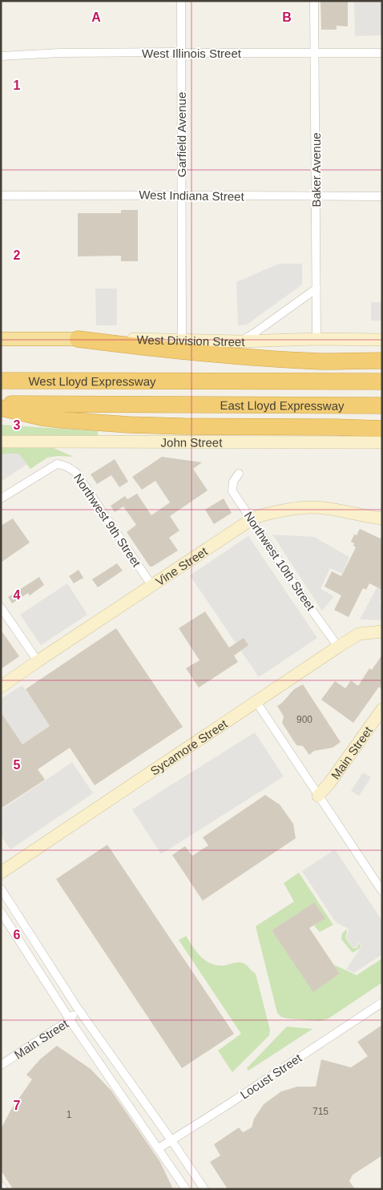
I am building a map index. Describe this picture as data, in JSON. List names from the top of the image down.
{
  "streets": {
    "highway": ["West Lloyd Expressway", "East Lloyd Expressway"],
    "main road": [
      "West Division Street",
      "John Street",
      "Vine Street",
      "Sycamore Street",
      "Main Street"
    ],
    "street": [
      "West Illinois Street",
      "Garfield Avenue",
      "Baker Avenue",
      "West Indiana Street",
      "Northwest 9th Street",
      "Northwest 10th Street",
      "Locust Street"
    ]
  },
  "crossings": [
    ["West Illinois Street", "Garfield Avenue"],
    ["West Illinois Street", "Baker Avenue"],
    ["Garfield Avenue", "West Indiana Street"],
    ["Garfield Avenue", "West Division Street"],
    ["Baker Avenue", "West Indiana Street"],
    ["Baker Avenue", "West Division Street"],
    ["West Lloyd Expressway", "East Lloyd Expressway"],
    ["Northwest 9th Street", "Vine Street"],
    ["Northwest 10th Street", "Vine Street"],
    ["Northwest 10th Street", "Sycamore Street"]
  ],
  "house_numbers": ["900", "715", "1"],
  "grid": {
    "columns": ["A", "B"],
    "rows": [
      "1",
      "2",
      "3",
      "4",
      "5",
      "6",
      "7"
    ]
  }
}
